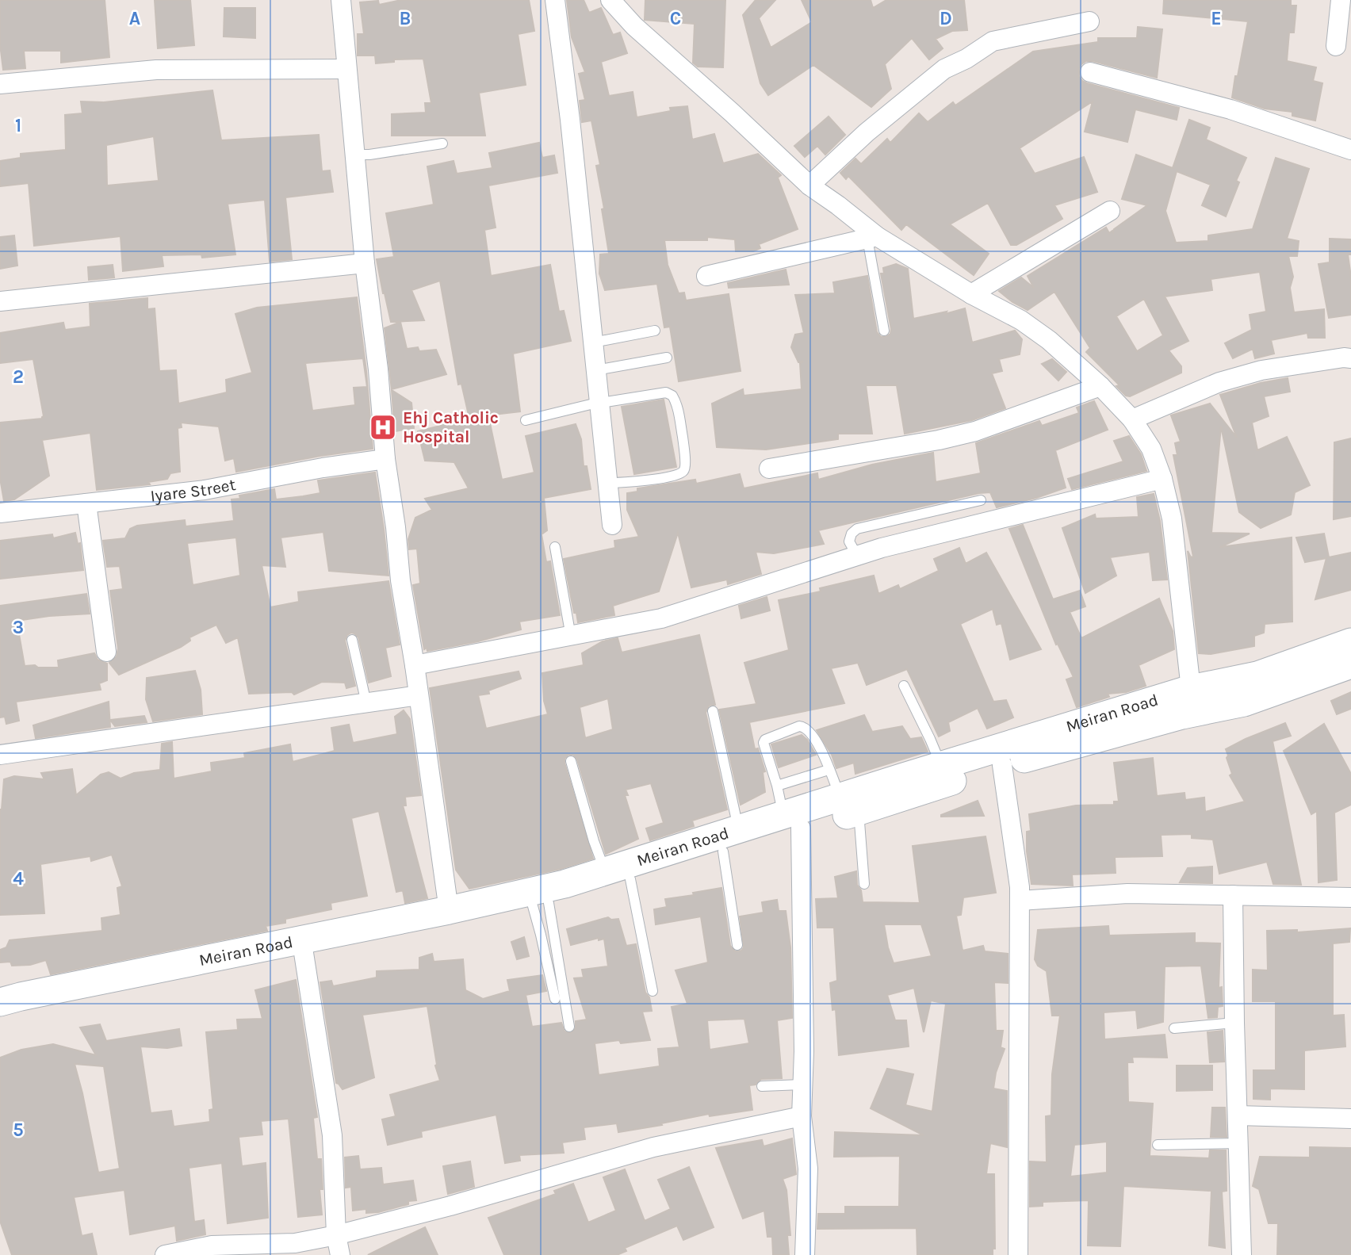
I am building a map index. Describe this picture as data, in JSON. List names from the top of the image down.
{
  "streets": {
    "main road": ["Meiran Road"],
    "street": ["Iyare Street"]
  },
  "places": {
    "hospital": ["Ehj Catholic Hospital"]
  },
  "grid": {
    "columns": [
      "A",
      "B",
      "C",
      "D",
      "E"
    ],
    "rows": [
      "1",
      "2",
      "3",
      "4",
      "5"
    ]
  }
}
